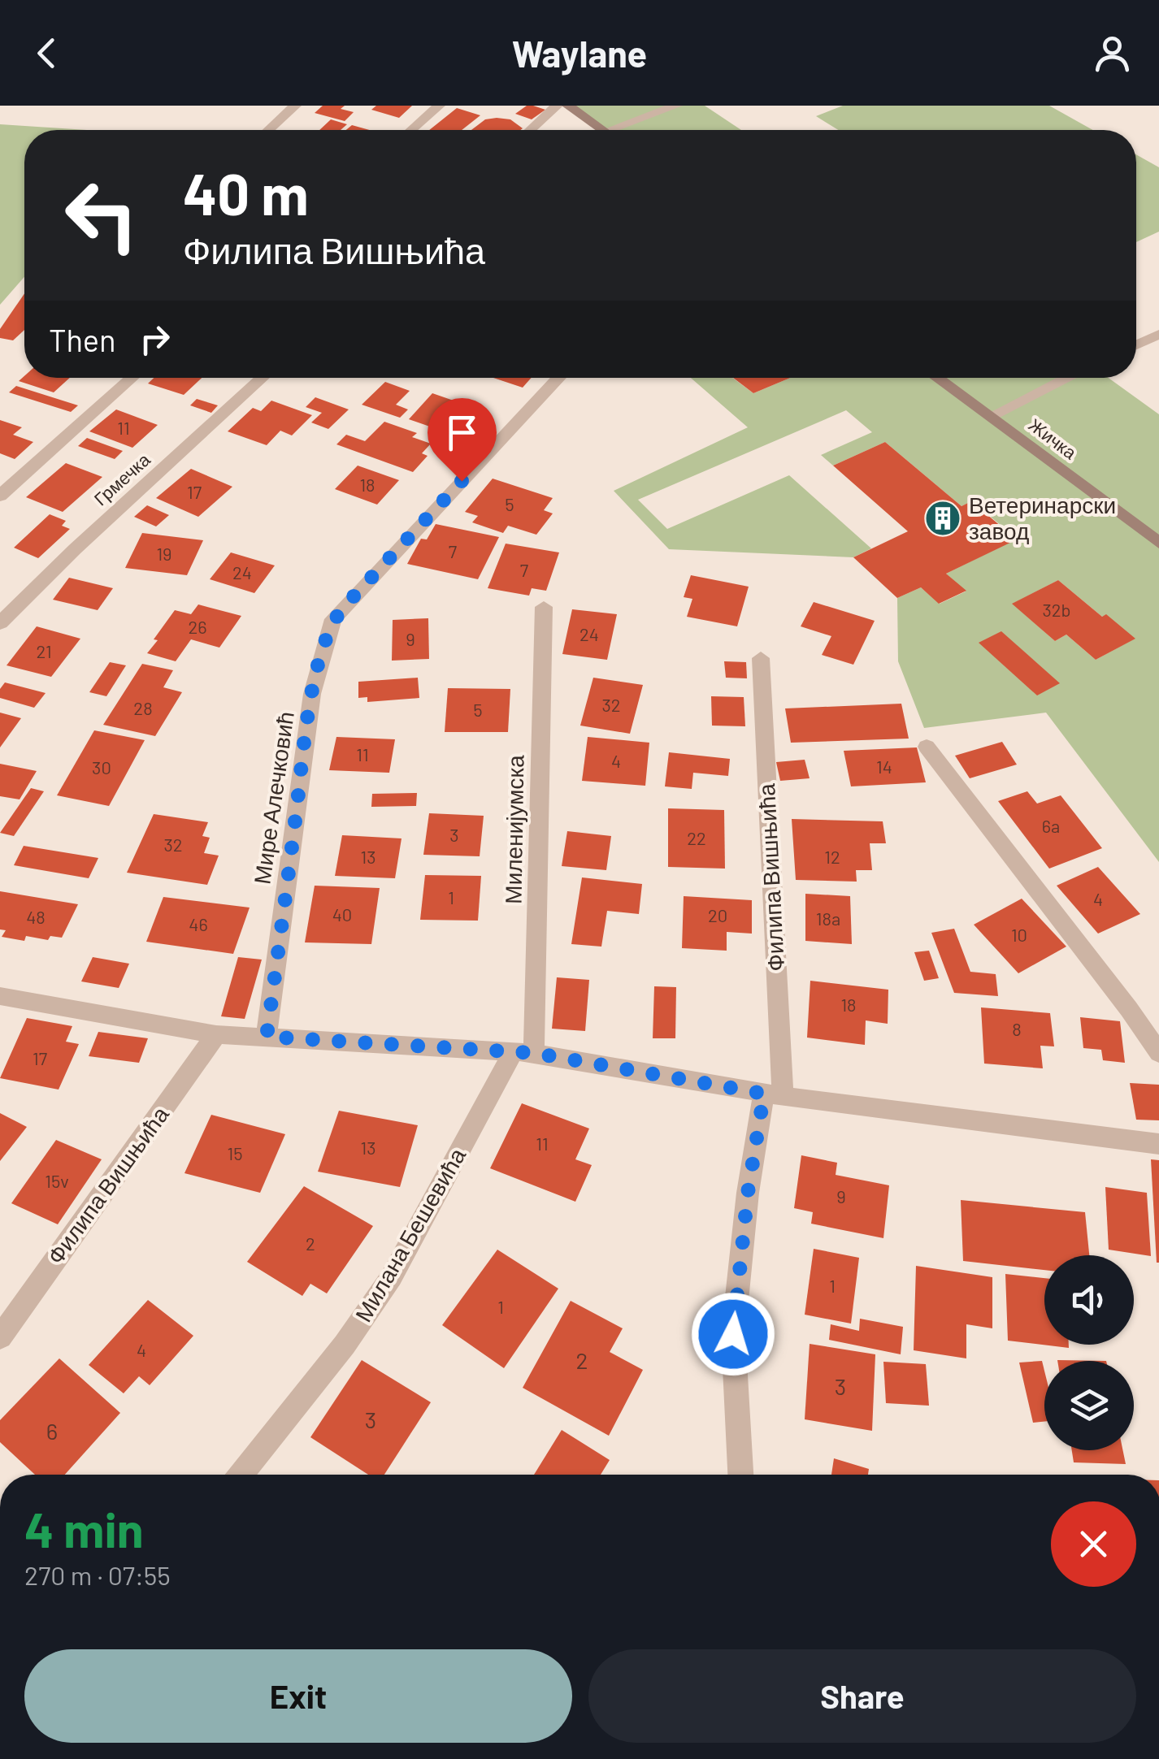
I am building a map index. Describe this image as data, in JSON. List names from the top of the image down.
{
  "streets": {
    "main road": ["Жичка"],
    "street": [
      "Грмечка",
      "Мире Алечковић",
      "Миленијумска",
      "Филипа Вишњића",
      "Милана Бешевића"
    ]
  },
  "crossings": [
    ["Миленијумска", "Милана Бешевића"]
  ],
  "places": {
    "building": ["Ветеринарски завод"]
  },
  "house_numbers": [
    "11",
    "18",
    "17",
    "5",
    "7",
    "19",
    "7",
    "24",
    "32b",
    "26",
    "24",
    "9",
    "21",
    "32",
    "28",
    "5",
    "11",
    "4",
    "14",
    "30",
    "6a",
    "3",
    "22",
    "32",
    "13",
    "12",
    "1",
    "4",
    "40",
    "20",
    "48",
    "18a",
    "46",
    "10",
    "18",
    "8",
    "17",
    "11",
    "13",
    "15",
    "15v",
    "9",
    "2",
    "1",
    "1",
    "4",
    "2",
    "3",
    "3",
    "6"
  ],
  "page": {
    "header": "Waylane",
    "turn": ["40 m", "Филипа Вишњића"],
    "then": "Then",
    "heading": ["4 min", "270 m · 07:55"],
    "buttons": ["Exit", "Share"]
  }
}
